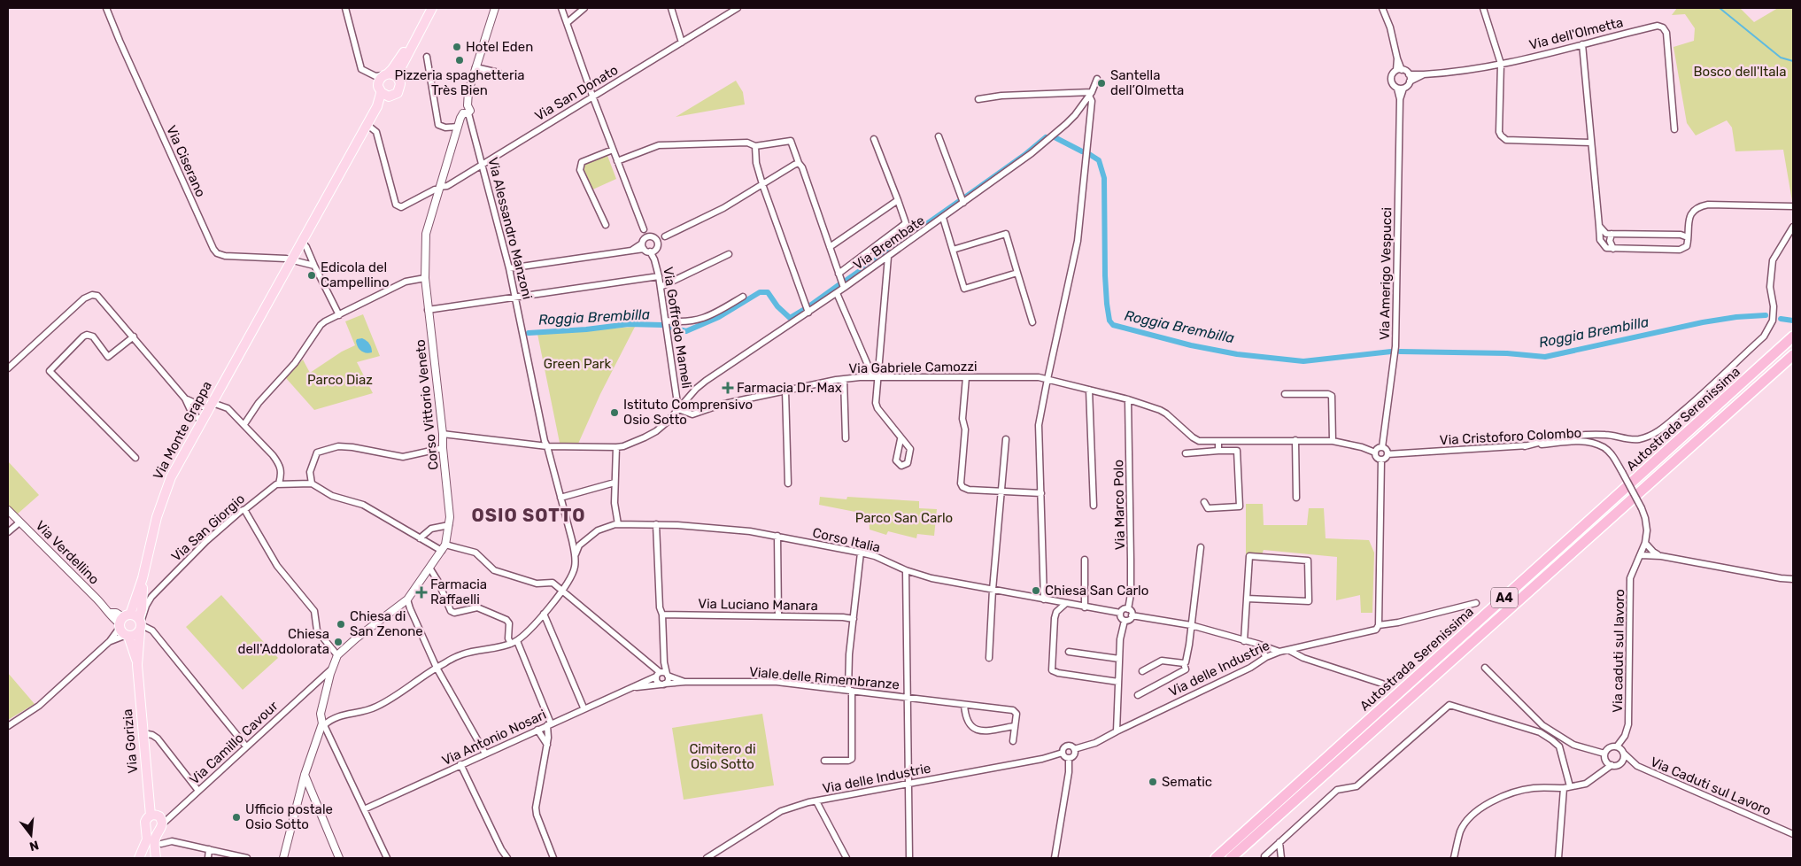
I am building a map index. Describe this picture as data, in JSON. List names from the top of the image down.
{
  "streets": {
    "highway": ["Autostrada Serenissima", "A4"],
    "main road": ["Via Monte Grappa", "Via Gorizia"],
    "street": [
      "Via dell'Olmetta",
      "Via San Donato",
      "Via Ciserano",
      "Via Alessandro Manzoni",
      "Via Brembate",
      "Via Amerigo Vespucci",
      "Via Goffredo Mameli",
      "Via Gabriele Camozzi",
      "Corso Vittorio Veneto",
      "Via Cristoforo Colombo",
      "Via Marco Polo",
      "Via San Giorgio",
      "Corso Italia",
      "Via Verdellino",
      "Via Luciano Manara",
      "Via caduti sul lavoro",
      "Via delle Industrie",
      "Viale delle Rimembranze",
      "Via Antonio Nosari",
      "Via Camillo Cavour",
      "Via Caduti sul Lavoro"
    ]
  },
  "crossings": [
    ["Via dell'Olmetta", "Via Amerigo Vespucci"],
    ["Via San Donato", "Via Alessandro Manzoni"],
    ["Via San Donato", "Corso Vittorio Veneto"],
    ["Via San Donato", "Via Monte Grappa"],
    ["Via Ciserano", "Via Monte Grappa"],
    ["Via Alessandro Manzoni", "Via Brembate"],
    ["Via Alessandro Manzoni", "Corso Vittorio Veneto"],
    ["Via Alessandro Manzoni", "Corso Italia"],
    ["Via Brembate", "Via Goffredo Mameli"],
    ["Via Brembate", "Via Gabriele Camozzi"],
    ["Via Brembate", "Corso Vittorio Veneto"],
    ["Via Amerigo Vespucci", "Via Cristoforo Colombo"],
    ["Via Goffredo Mameli", "Via Gabriele Camozzi"],
    ["Via Monte Grappa", "Via San Giorgio"],
    ["Via Monte Grappa", "Via Verdellino"],
    ["Via Monte Grappa", "Via Gorizia"],
    ["Via Cristoforo Colombo", "Via caduti sul lavoro"],
    ["Via Marco Polo", "Corso Italia"],
    ["Via San Giorgio", "Via Gorizia"],
    ["Via caduti sul lavoro", "Via Caduti sul Lavoro"],
    ["Viale delle Rimembranze", "Via Antonio Nosari"]
  ],
  "districts": ["OSIO SOTTO"],
  "water": ["Roggia Brembilla"],
  "parks": [
    "Bosco dell'Itala",
    "Green Park",
    "Parco Diaz",
    "Parco San Carlo",
    "Cimitero di Osio Sotto"
  ],
  "places": {
    "other": [
      "Hotel Eden",
      "Pizzeria spaghetteria Très Bien",
      "Santella dell’Olmetta",
      "Edicola del Campellino",
      "Istituto Comprensivo Osio Sotto",
      "Chiesa San Carlo",
      "Chiesa di San Zenone",
      "Chiesa dell'Addolorata",
      "Sematic",
      "Ufficio postale Osio Sotto"
    ],
    "health": ["Farmacia Dr. Max", "Farmacia Raffaelli"]
  },
  "north": "bottom"
}
